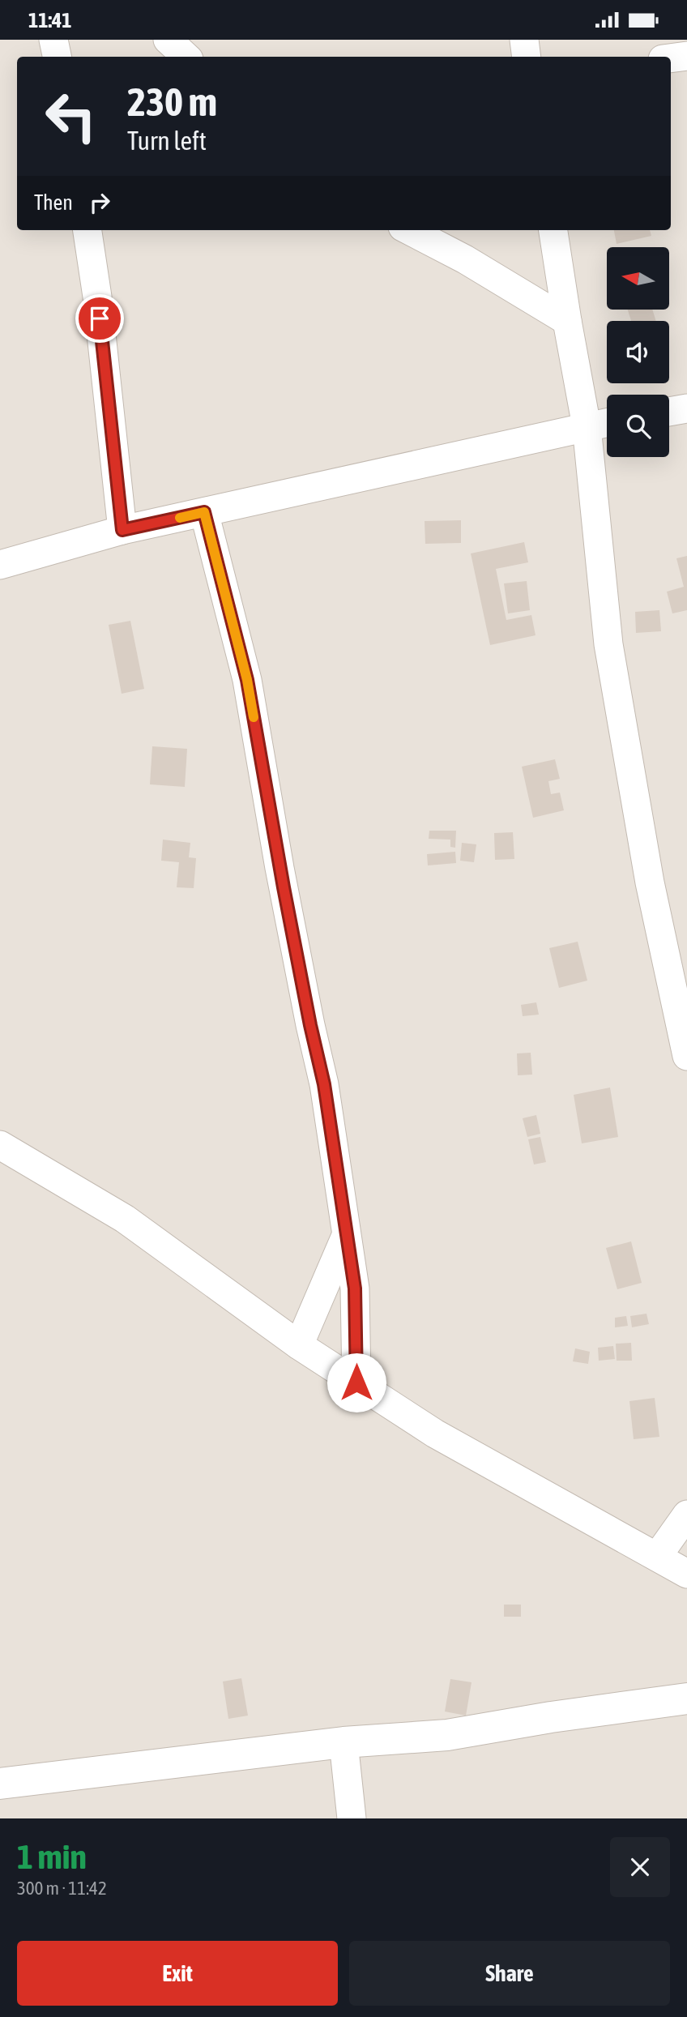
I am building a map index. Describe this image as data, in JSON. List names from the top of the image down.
{
  "north": "left",
  "page": {
    "status": "11:41",
    "turn": ["230 m", "Turn left"],
    "then": "Then",
    "heading": ["1 min", "300 m · 11:42"],
    "buttons": ["Exit", "Share"]
  }
}
